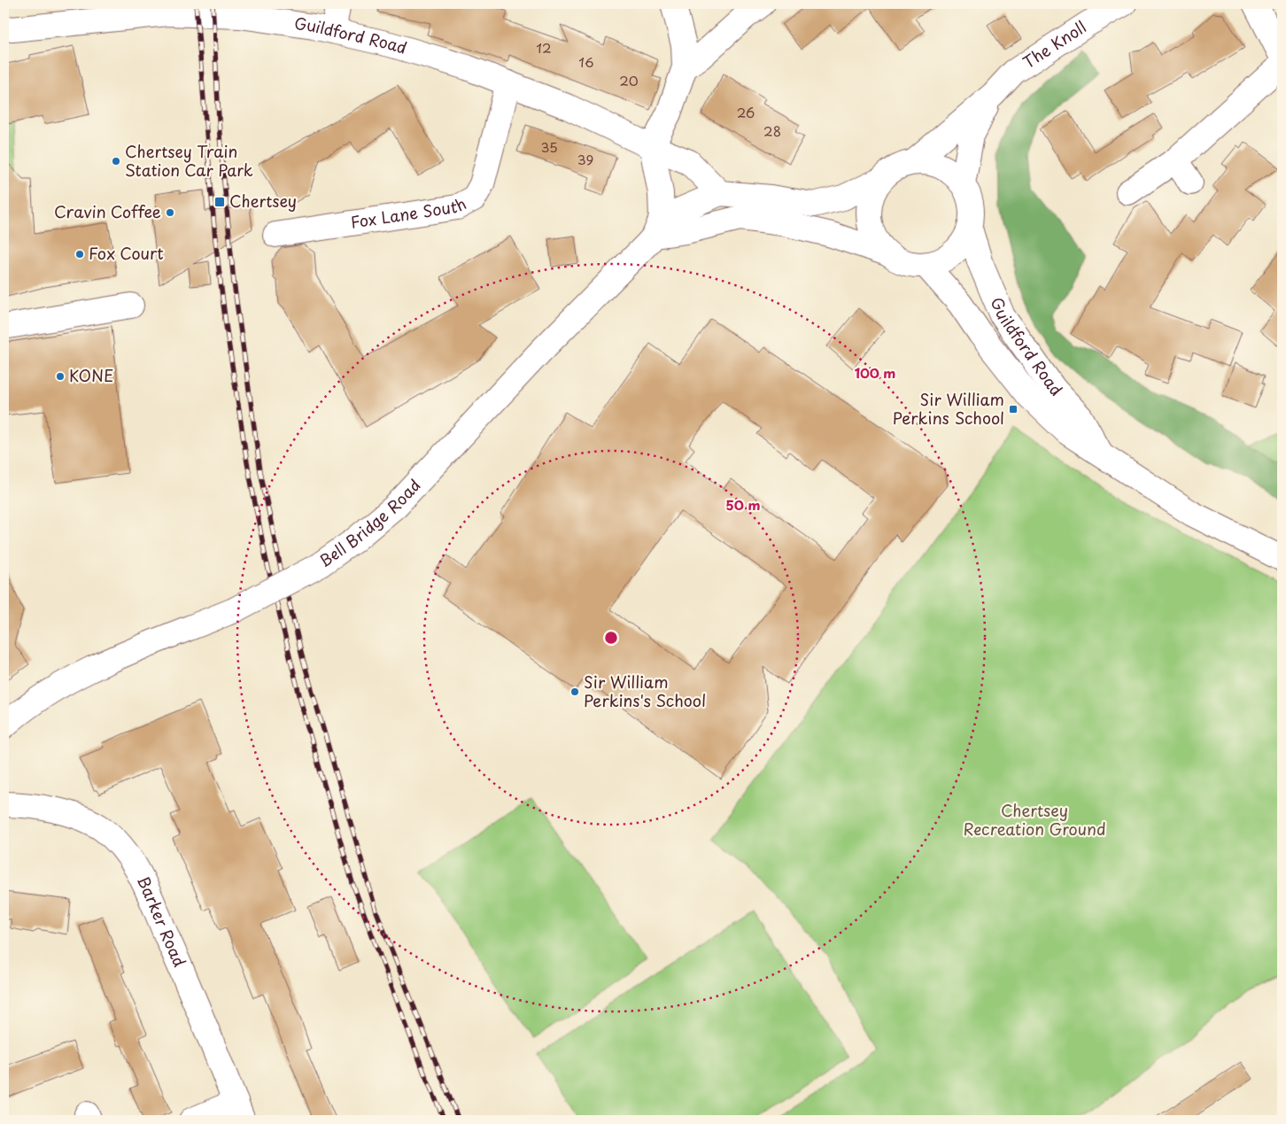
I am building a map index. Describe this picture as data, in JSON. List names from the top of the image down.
{
  "streets": {
    "street": [
      "Guildford Road",
      "The Knoll",
      "Fox Lane South",
      "Bell Bridge Road",
      "Barker Road"
    ]
  },
  "crossings": [
    ["Guildford Road", "The Knoll"],
    ["Guildford Road", "Fox Lane South"],
    ["Guildford Road", "Bell Bridge Road"]
  ],
  "parks": ["Chertsey Recreation Ground"],
  "places": {
    "other": [
      "Chertsey Train Station Car Park",
      "Cravin Coffee",
      "Fox Court",
      "KONE",
      "Sir William Perkins's School"
    ],
    "transit": ["Chertsey", "Sir William Perkins School"]
  },
  "house_numbers": [
    "12",
    "16",
    "20",
    "26",
    "28",
    "35",
    "39"
  ],
  "rings": ["100 m", "50 m"]
}
